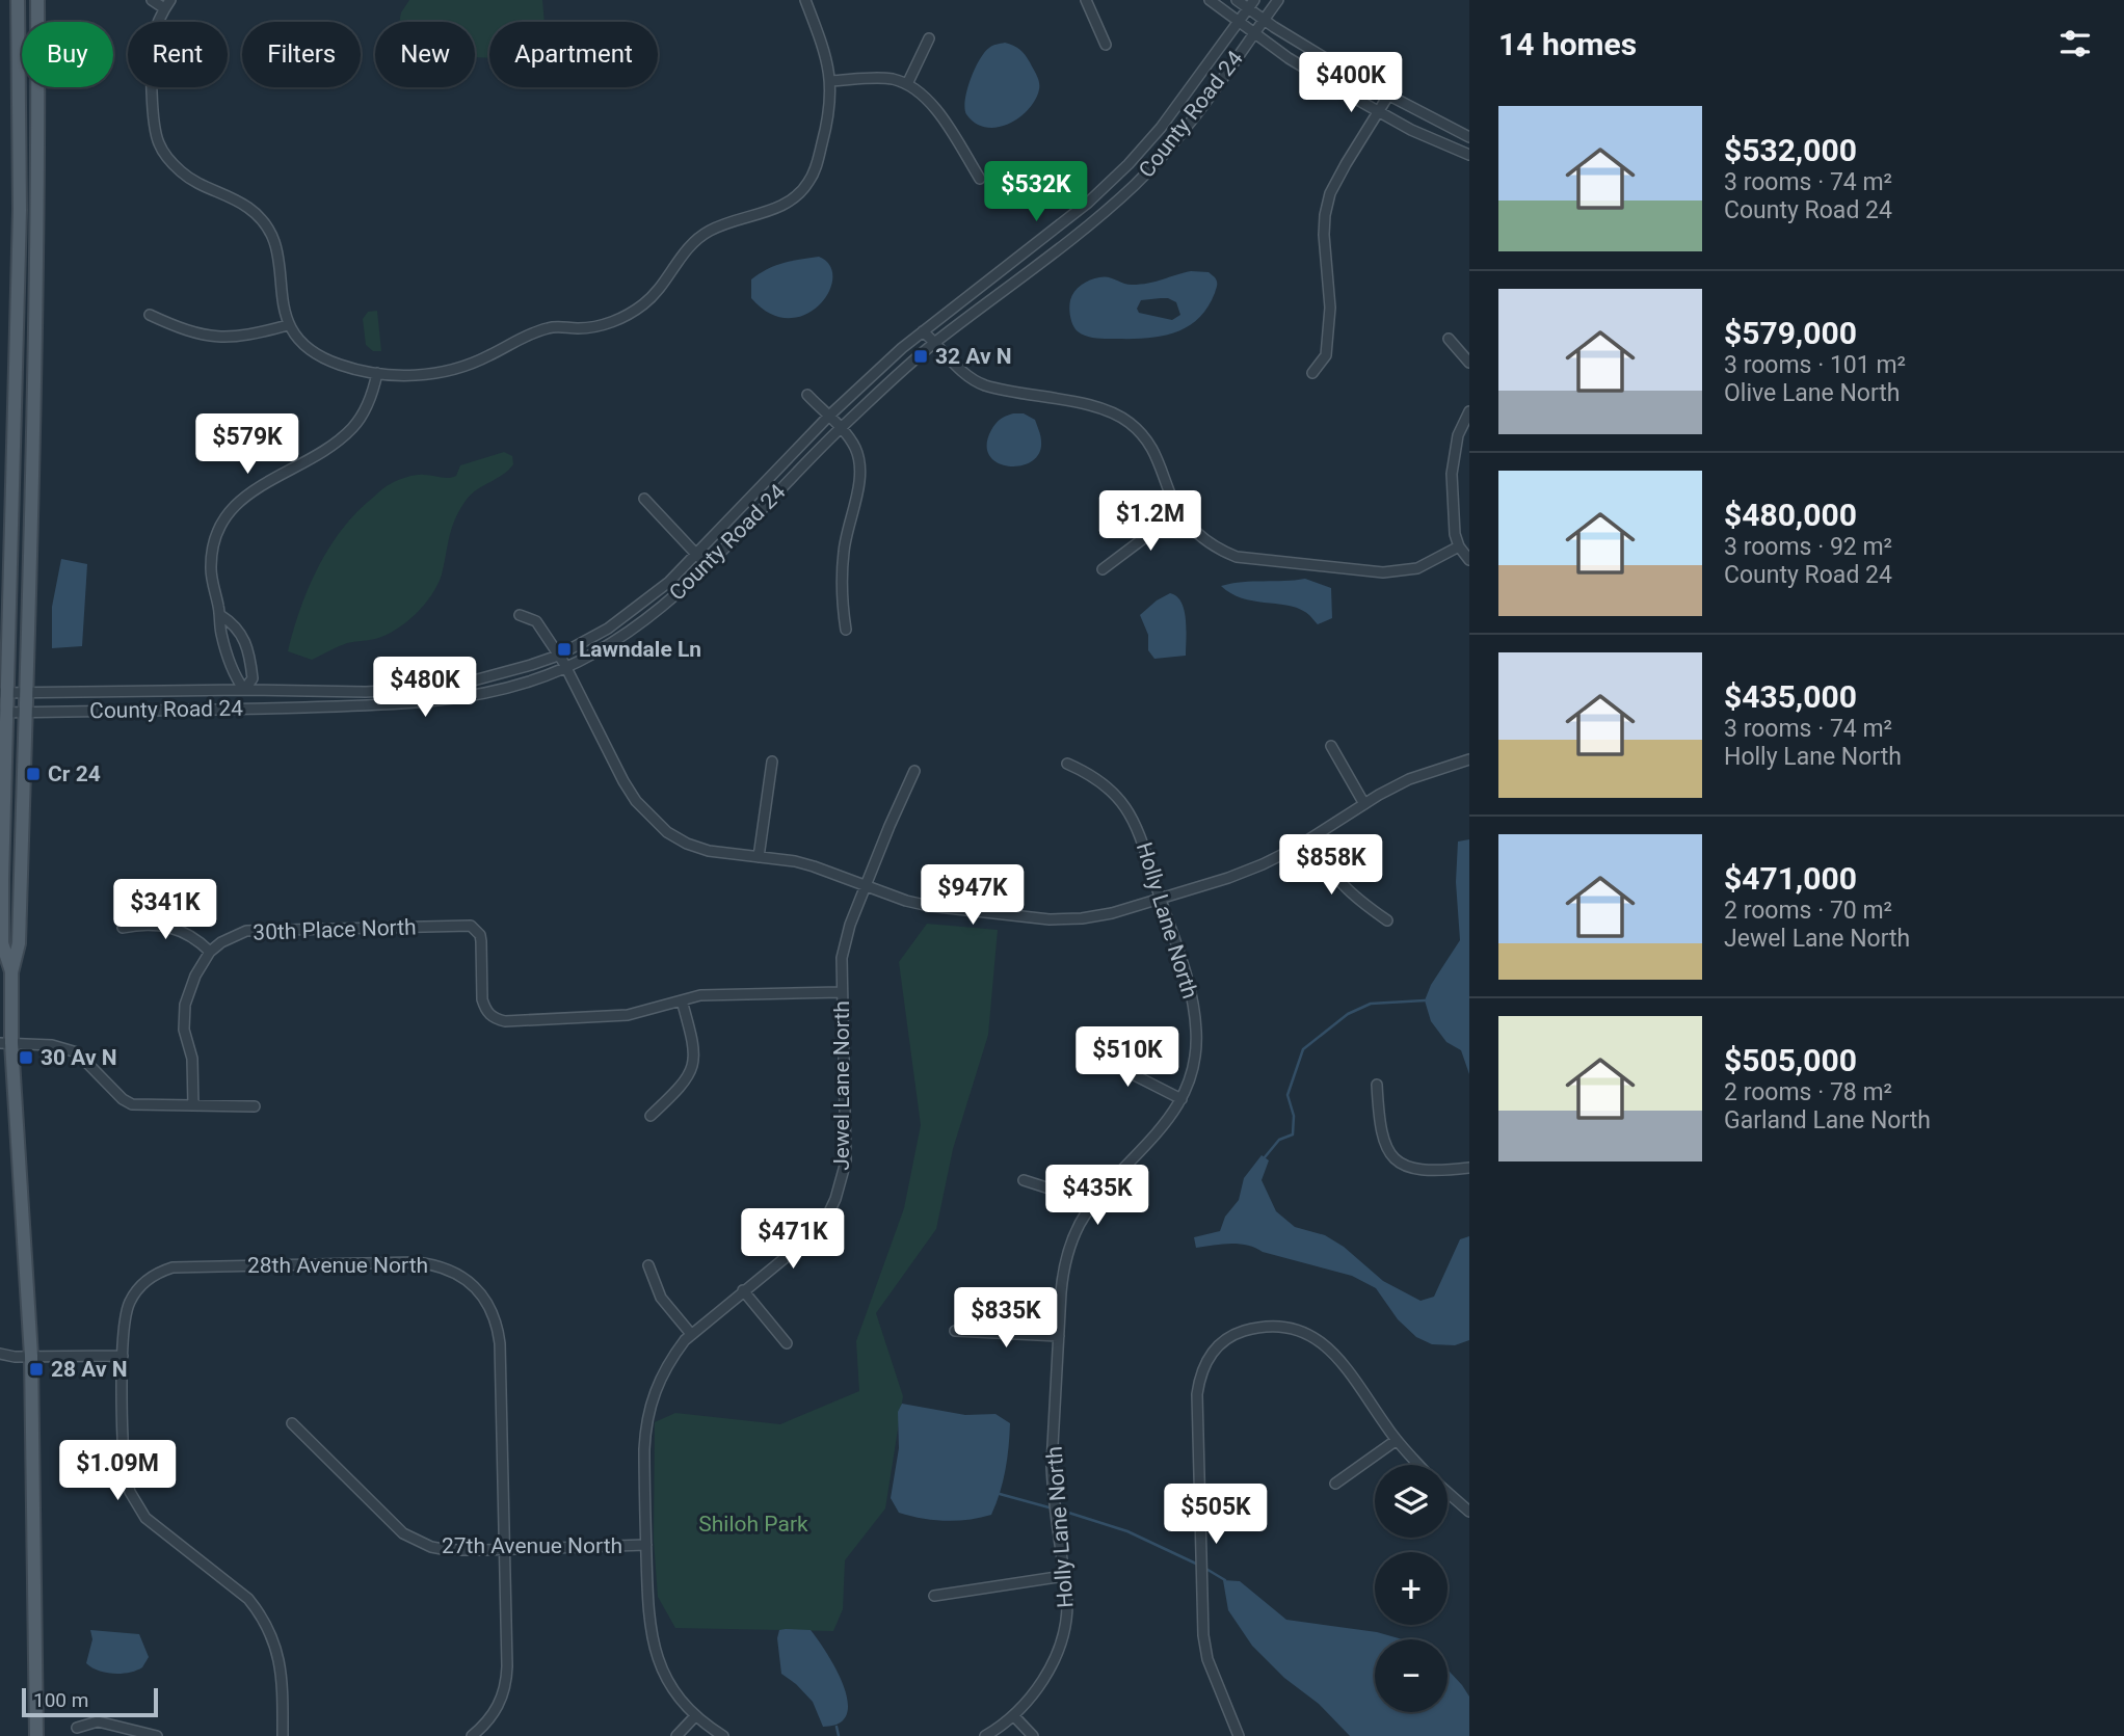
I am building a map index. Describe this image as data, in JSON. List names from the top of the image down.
{
  "streets": {
    "street": [
      "County Road 24",
      "Holly Lane North",
      "30th Place North",
      "Jewel Lane North",
      "28th Avenue North",
      "27th Avenue North"
    ]
  },
  "crossings": [
    ["Jewel Lane North", "27th Avenue North"],
    ["28th Avenue North", "27th Avenue North"]
  ],
  "parks": ["Shiloh Park"],
  "places": {
    "transit": [
      "32 Av N",
      "Lawndale Ln",
      "Cr 24",
      "30 Av N",
      "28 Av N"
    ]
  },
  "scale_bar": "100 m",
  "page": {
    "heading": "14 homes",
    "chip": [
      "Buy",
      "Rent",
      "Filters",
      "New",
      "Apartment"
    ],
    "price": [
      "$400K",
      "$532K",
      "$579K",
      "$1.2M",
      "$480K",
      "$858K",
      "$947K",
      "$341K",
      "$510K",
      "$435K",
      "$471K",
      "$835K",
      "$1.09M",
      "$505K"
    ],
    "list": [
      {
        "name": "$532,000",
        "note": "3 rooms · 74 m² · County Road 24"
      },
      {
        "name": "$579,000",
        "note": "3 rooms · 101 m² · Olive Lane North"
      },
      {
        "name": "$480,000",
        "note": "3 rooms · 92 m² · County Road 24"
      },
      {
        "name": "$435,000",
        "note": "3 rooms · 74 m² · Holly Lane North"
      },
      {
        "name": "$471,000",
        "note": "2 rooms · 70 m² · Jewel Lane North"
      },
      {
        "name": "$505,000",
        "note": "2 rooms · 78 m² · Garland Lane North"
      }
    ],
    "map_buttons": ["+", "−"],
    "scale": "100 m"
  }
}
